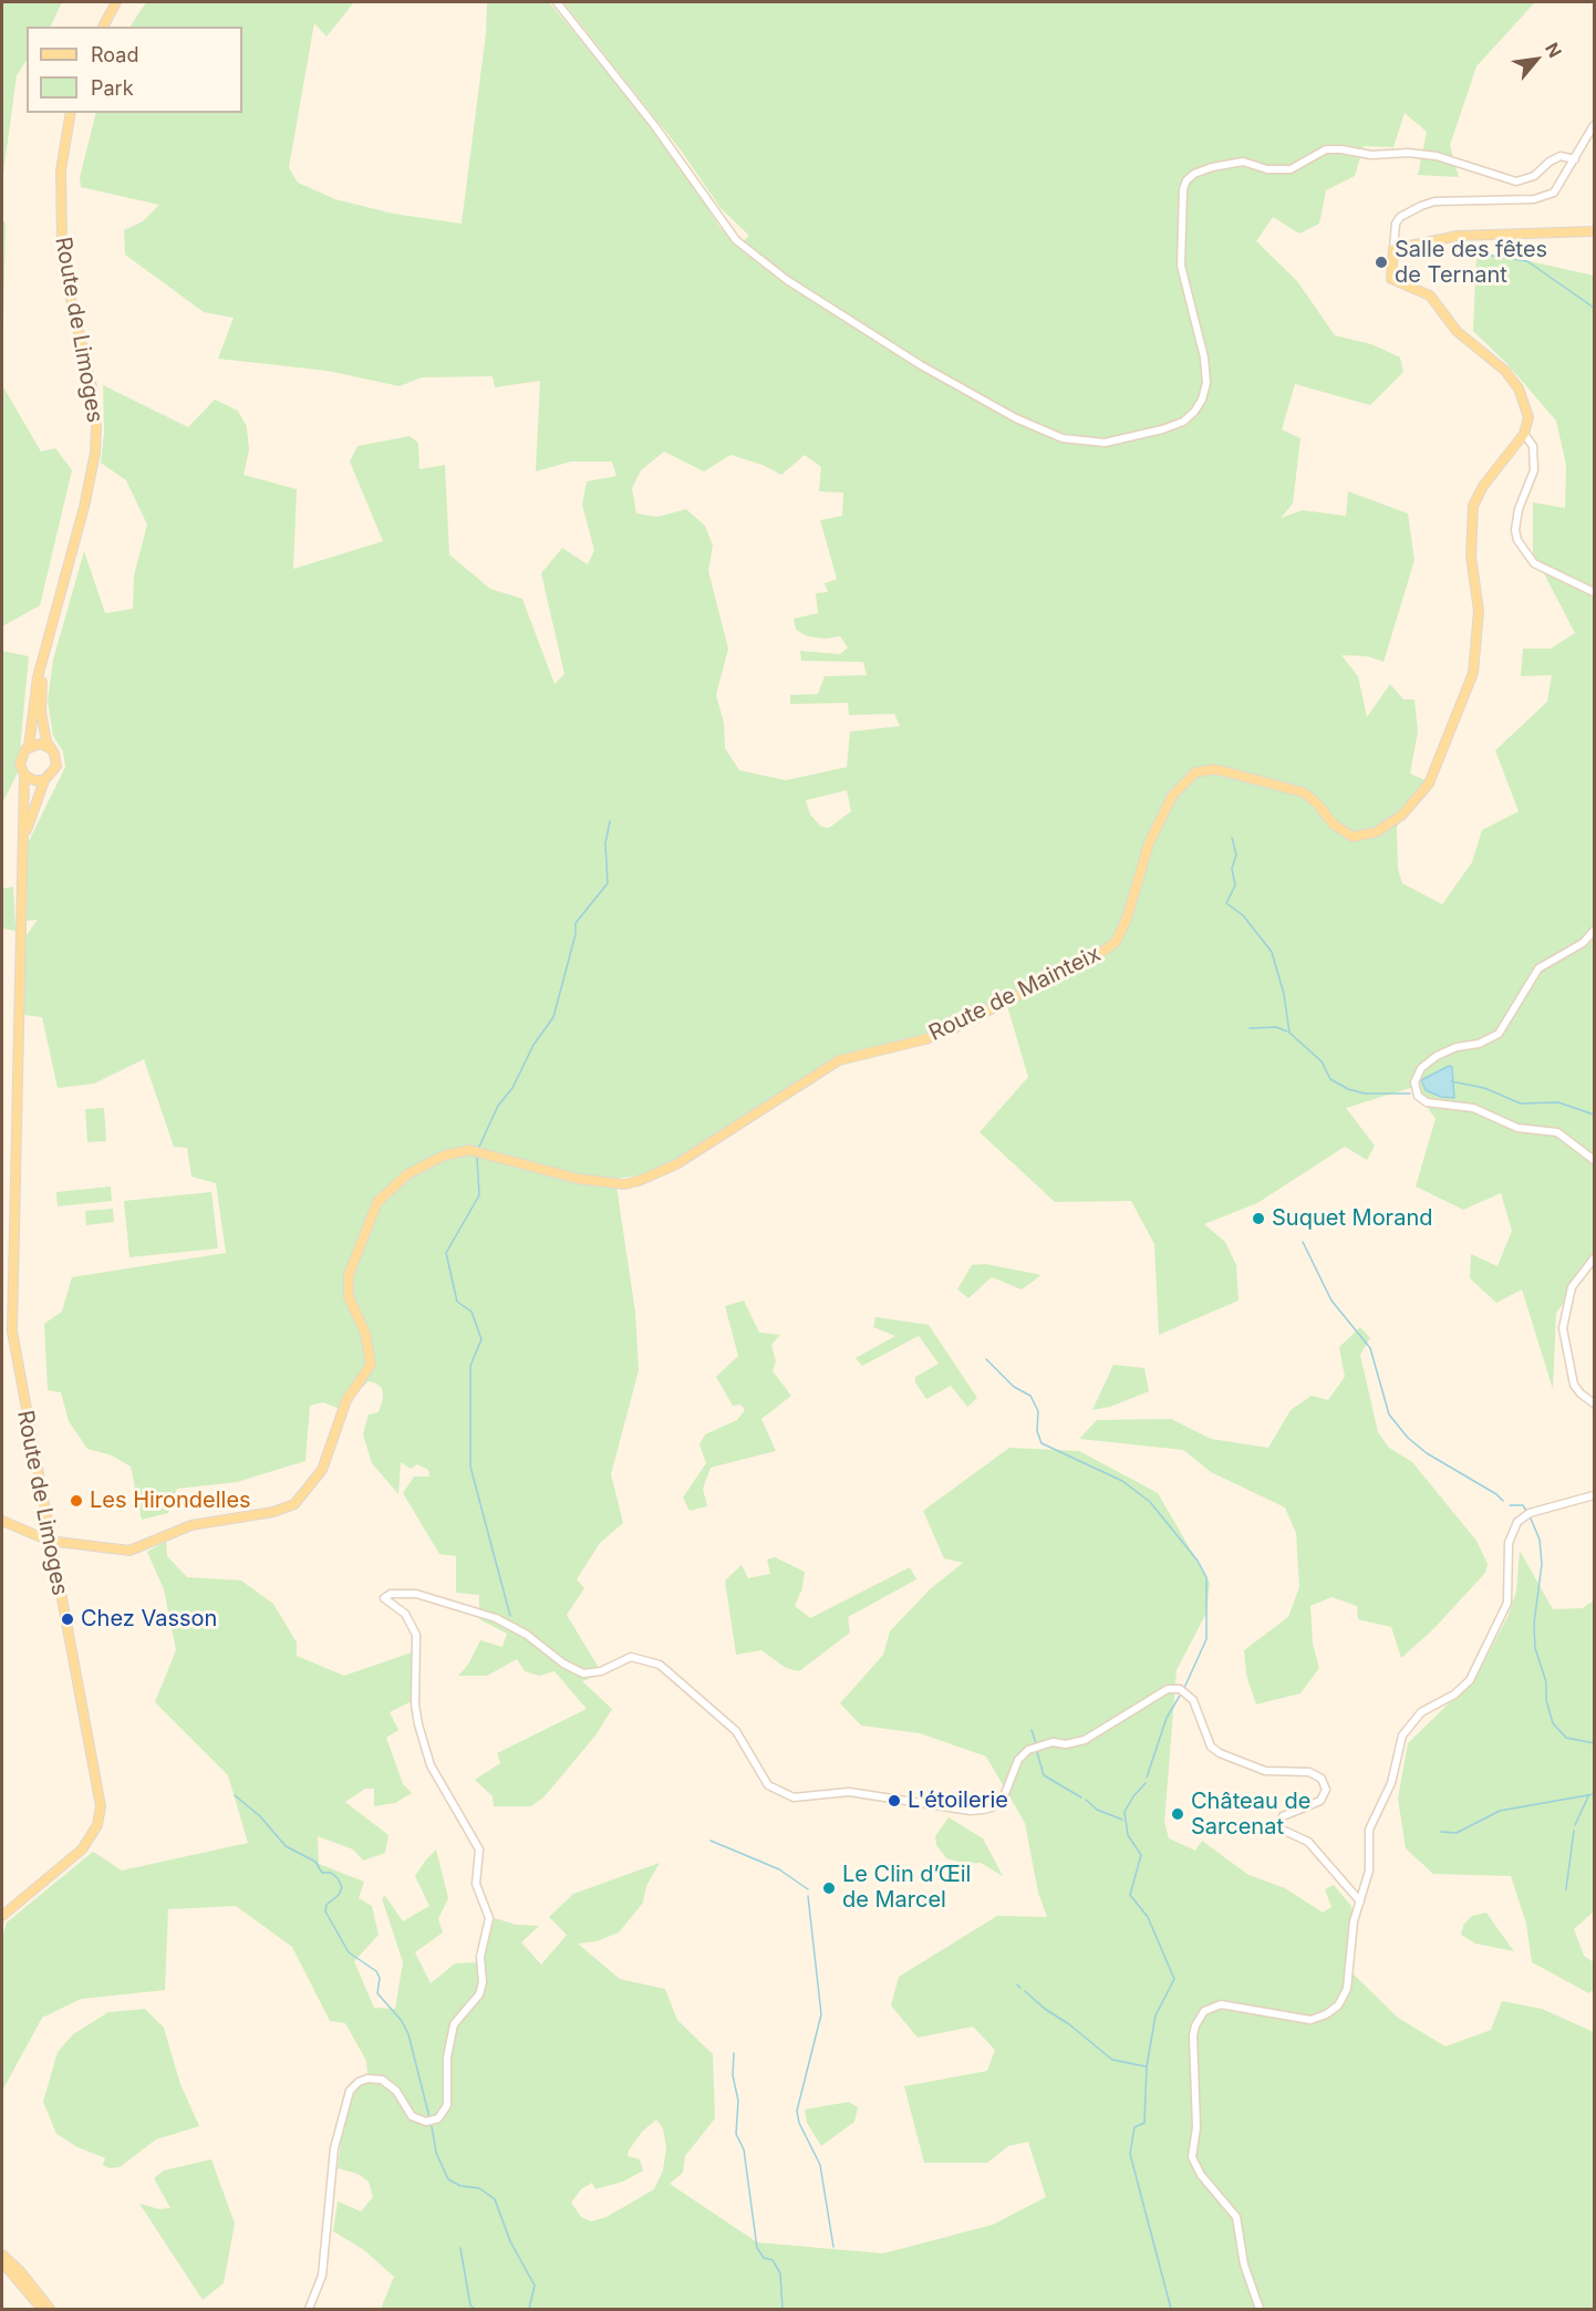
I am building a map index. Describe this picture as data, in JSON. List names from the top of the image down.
{
  "streets": {
    "main road": ["Route de Limoges", "Route de Mainteix"]
  },
  "crossings": [
    ["Route de Limoges", "Route de Mainteix"]
  ],
  "places": [
    "Salle des fêtes de Ternant",
    "Suquet Morand",
    "Les Hirondelles",
    "Chez Vasson",
    "L'étoilerie",
    "Château de Sarcenat",
    "Le Clin d’Œil de Marcel"
  ],
  "legend": ["Road", "Park"],
  "north": "top right"
}
